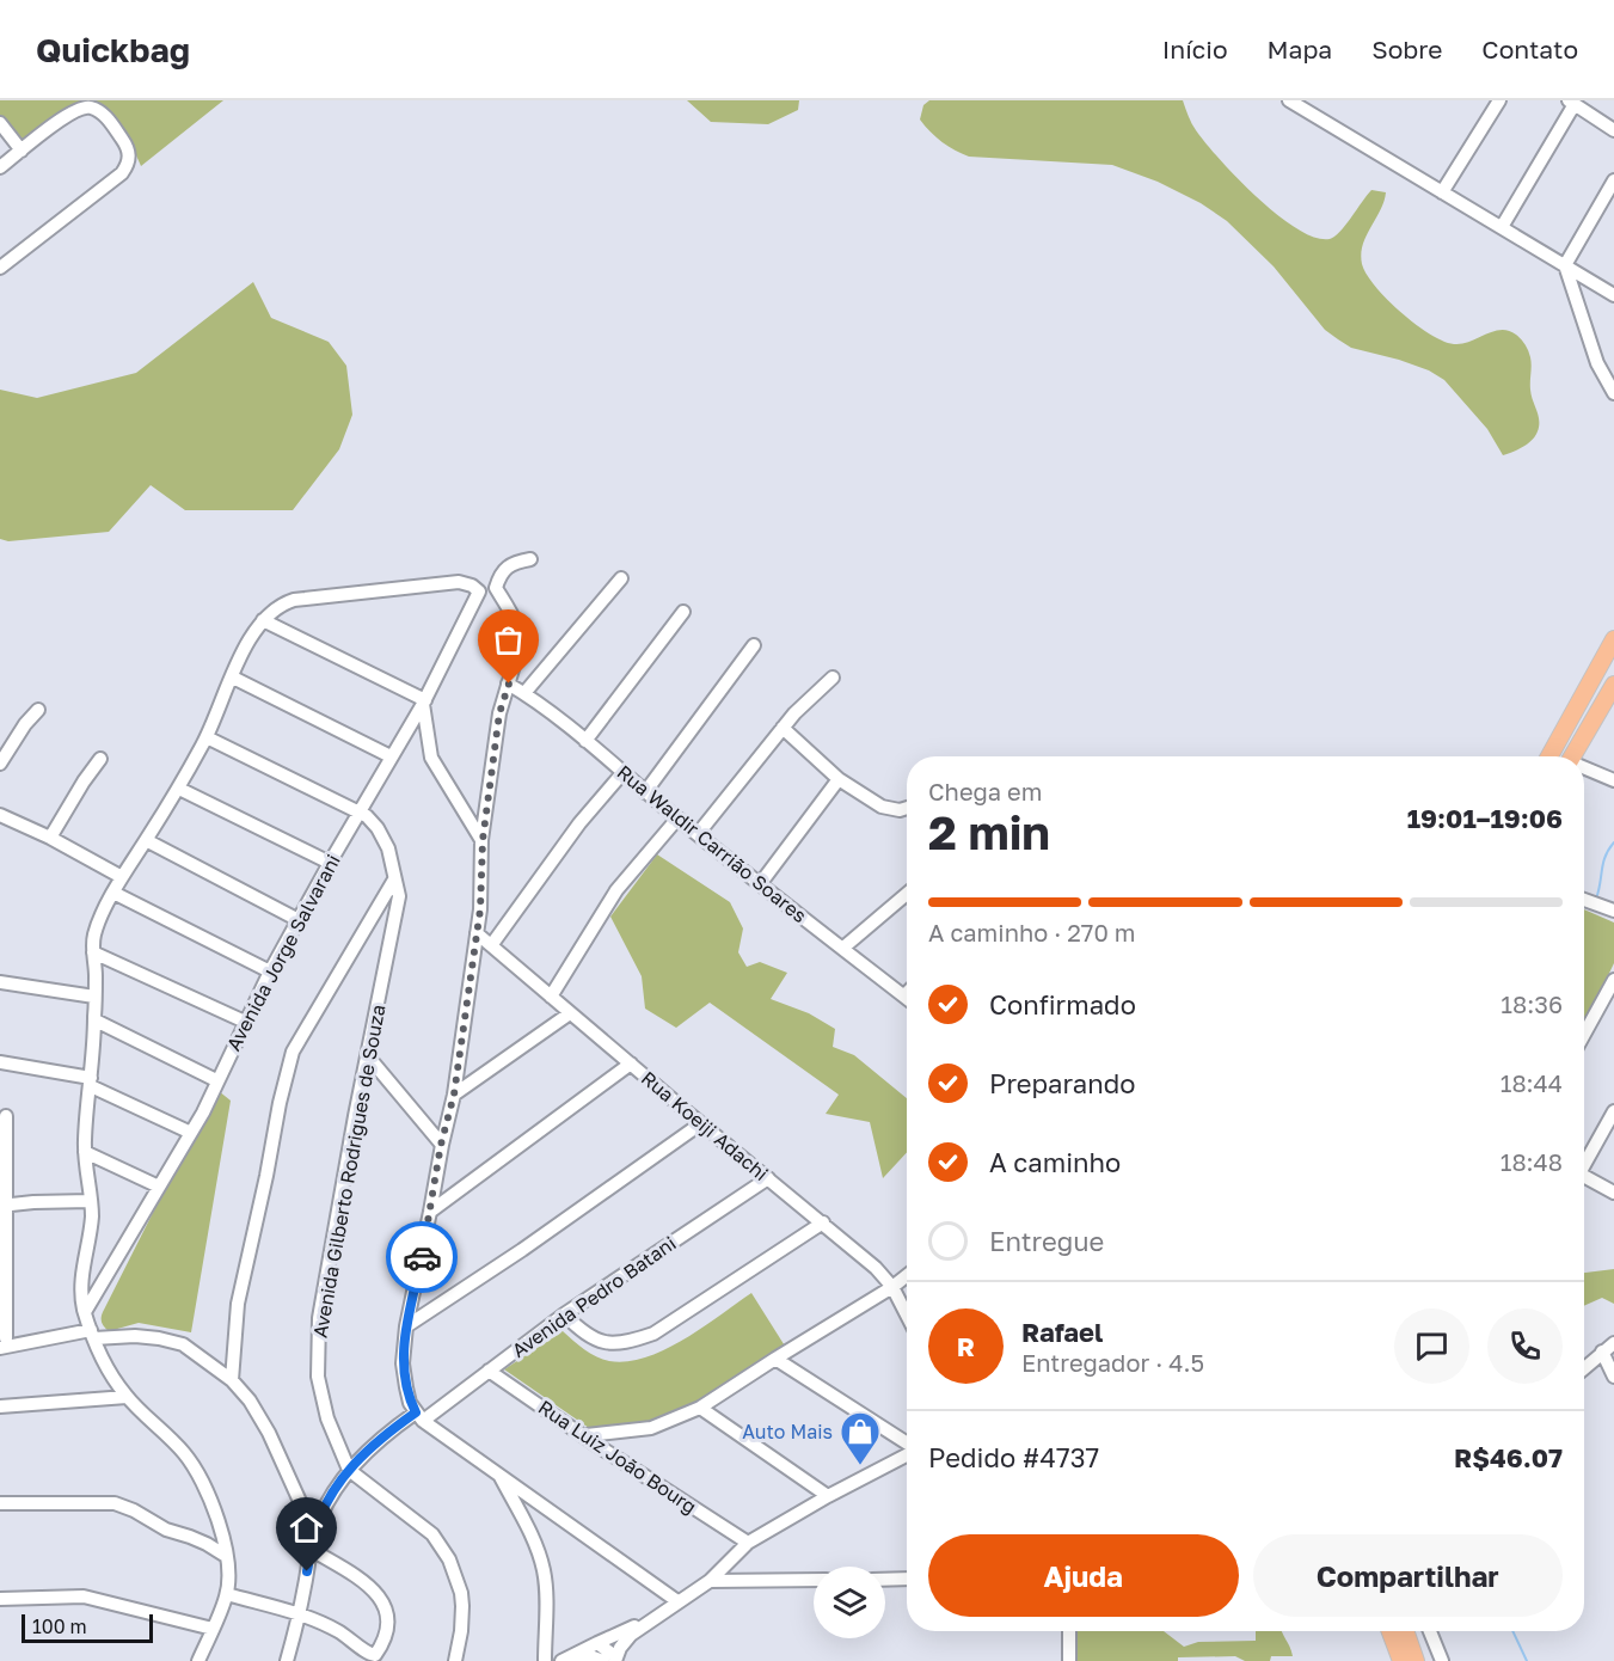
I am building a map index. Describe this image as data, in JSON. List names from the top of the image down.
{
  "streets": {
    "street": [
      "Rua Waldir Carrião Soares",
      "Avenida Jorge Salvarani",
      "Rua Koeiji Adachi",
      "Avenida Gilberto Rodrigues de Souza",
      "Avenida Pedro Batani",
      "Rua Luiz João Bourg"
    ]
  },
  "crossings": [
    ["Avenida Jorge Salvarani", "Avenida Gilberto Rodrigues de Souza"],
    ["Rua Koeiji Adachi", "Avenida Pedro Batani"],
    ["Avenida Gilberto Rodrigues de Souza", "Avenida Pedro Batani"],
    ["Avenida Pedro Batani", "Rua Luiz João Bourg"]
  ],
  "places": {
    "shop": ["Auto Mais"]
  },
  "scale_bar": "100 m",
  "page": {
    "header": "Quickbag",
    "nav": [
      "Início",
      "Mapa",
      "Sobre",
      "Contato"
    ],
    "heading": ["2 min", "Chega em", "19:01–19:06"],
    "panel": [
      "Rafael",
      "Entregador · 4.5",
      "Pedido #4737",
      "R$46.07"
    ],
    "bar": "A caminho · 270 m",
    "list": [
      ["Confirmado", "18:36"],
      ["Preparando", "18:44"],
      ["A caminho", "18:48"],
      "Entregue"
    ],
    "round": "R",
    "buttons": ["Ajuda", "Compartilhar"],
    "scale": "100 m"
  }
}
